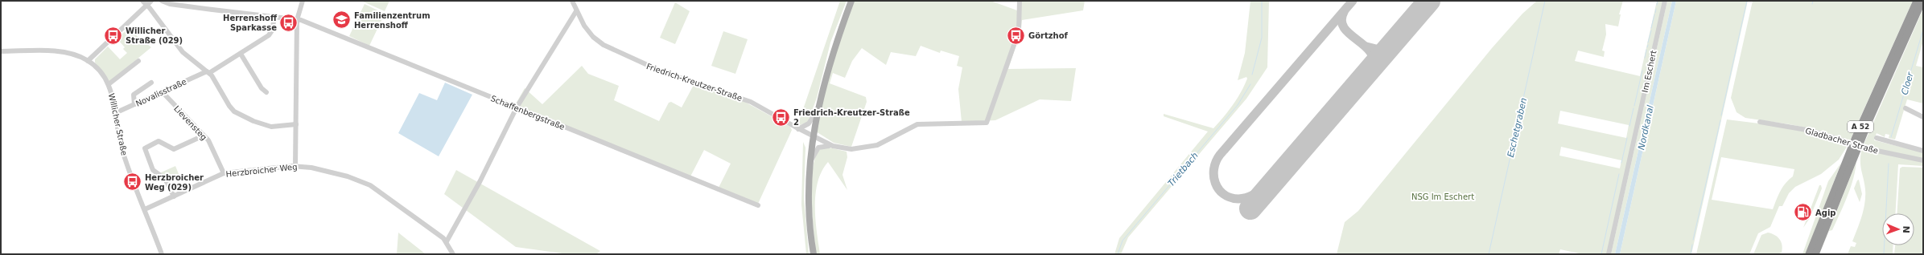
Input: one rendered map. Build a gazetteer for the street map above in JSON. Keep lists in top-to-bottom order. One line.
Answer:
{"streets":{"highway":["A 52"],"street":["Im Eschert","Friedrich-Kreutzer-Straße","Novalisstraße","Schaffenbergstraße","Lievensteg","Willicher Straße","Gladbacher Straße","Herzbroicher Weg"]},"crossings":[["Novalisstraße","Schaffenbergstraße"],["Novalisstraße","Lievensteg"],["Novalisstraße","Willicher Straße"],["Lievensteg","Herzbroicher Weg"],["Willicher Straße","Herzbroicher Weg"]],"water":["Cloer","Eschetgraben","Nordkanal","Trietbach"],"parks":["NSG Im Eschert"],"places":{"school or university":["Familienzentrum Herrenshoff"],"bus stop":["Herrenshoff Sparkasse","Willicher Straße (029)","Görtzhof","Friedrich-Kreutzer-Straße 2","Herzbroicher Weg (029)"],"fuel station":["Agip"]},"north":"right"}
